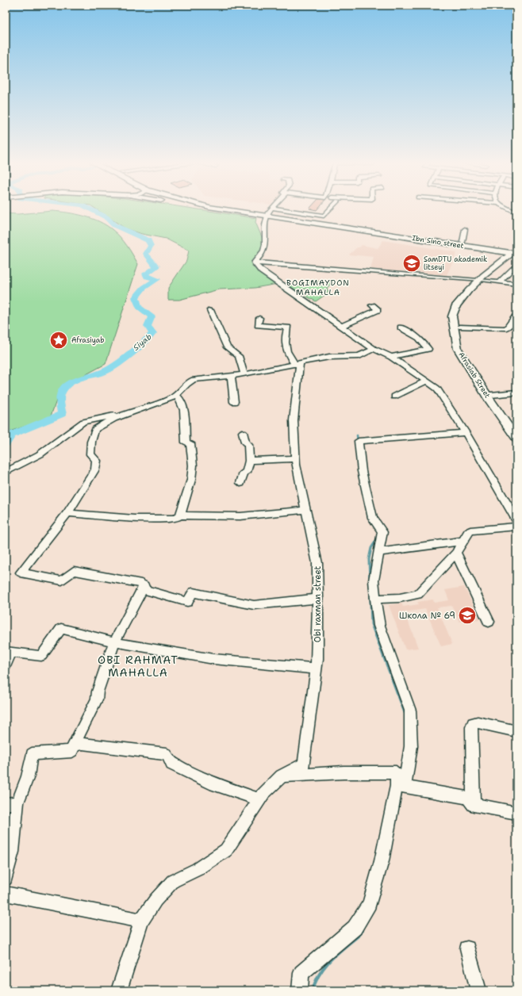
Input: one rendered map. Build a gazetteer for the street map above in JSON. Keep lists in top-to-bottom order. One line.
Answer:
{"streets":{"main road":["Ibn Sino street","Afrasiab Street"],"street":["Obi raxman street"]},"crossings":[["Ibn Sino street","Afrasiab Street"]],"districts":["BOGIMAYDON MAHALLA","OBI RAHMAT MAHALLA"],"water":["Siyab"],"places":{"school or university":["SamDTU akademik litseyi","Школа № 69"],"place":["Afrasiyab"]}}
